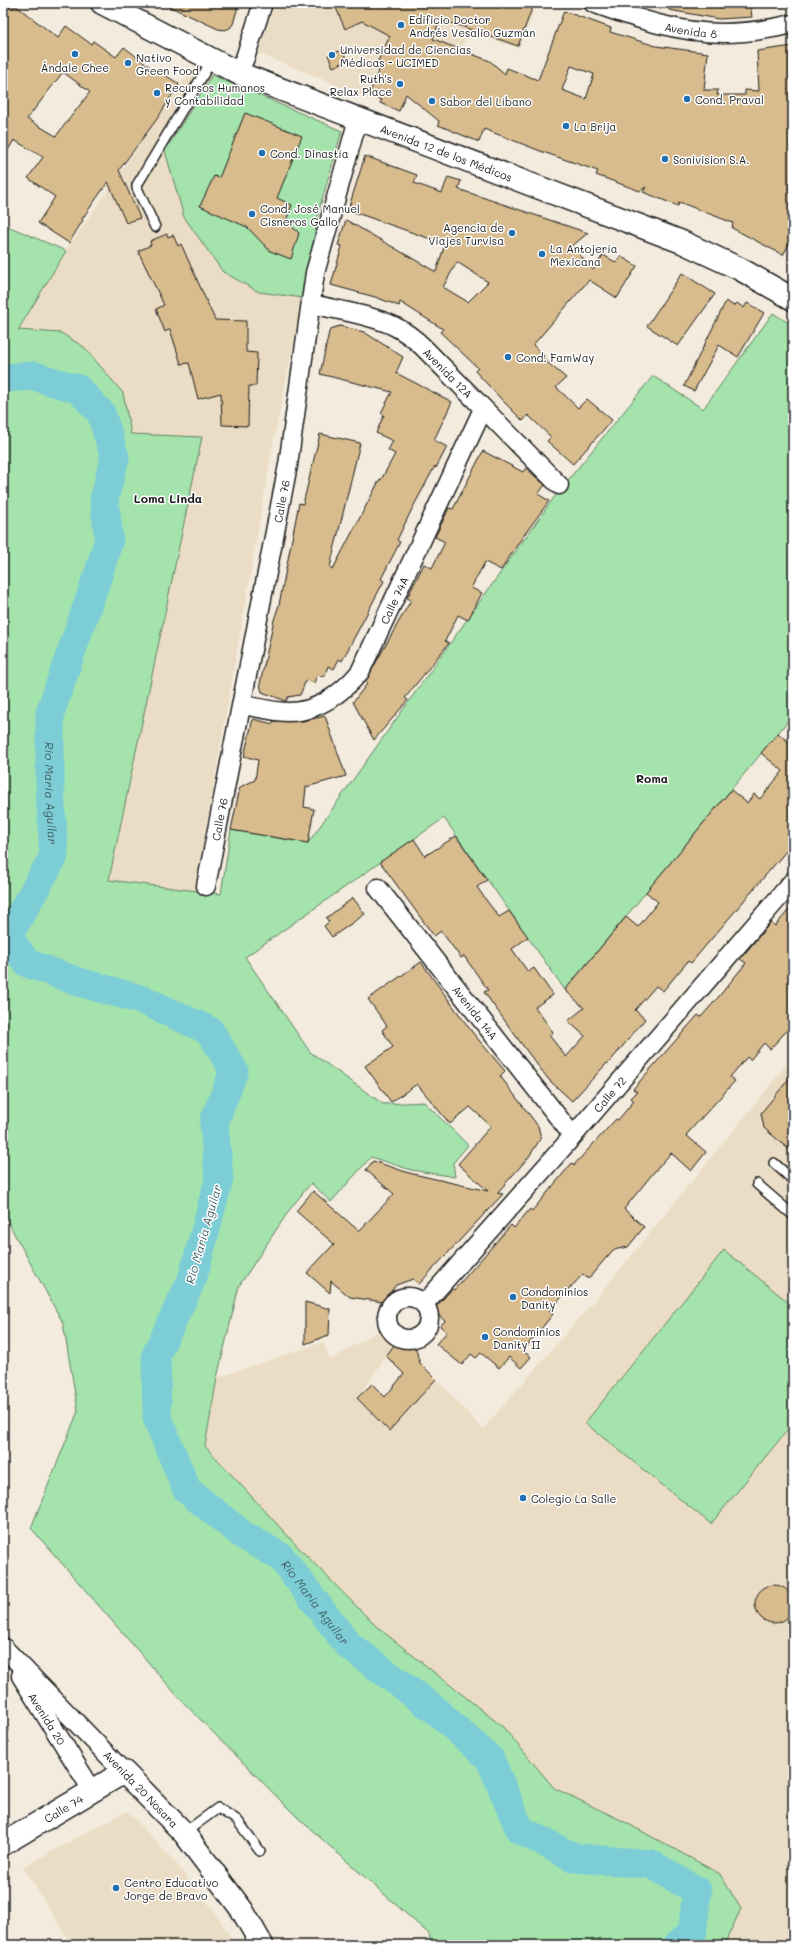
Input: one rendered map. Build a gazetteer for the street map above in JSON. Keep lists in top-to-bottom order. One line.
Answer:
{"streets":{"main road":["Avenida 12 de los Médicos","Avenida 20 Nosara","Calle 74"],"street":["Avenida 8","Avenida 12A","Calle 76","Calle 74A","Avenida 14A","Calle 72","Avenida 20"]},"crossings":[["Avenida 12 de los Médicos","Calle 76"],["Avenida 12A","Calle 76"],["Avenida 12A","Calle 74A"],["Calle 76","Calle 74A"],["Avenida 14A","Calle 72"],["Avenida 20","Avenida 20 Nosara"],["Avenida 20","Calle 74"],["Avenida 20 Nosara","Calle 74"]],"districts":["Loma Linda","Roma"],"water":["Río María Aguilar"],"places":["Edificio Doctor Andrés Vesalio Guzmán","Ándale Chee","Universidad de Ciencias Médicas - UCIMED","Nativo Green Food","Ruth's Relax Place","Recursos Humanos y Contabilidad","Cond. Praval","Sabor del Líbano","La Brija","Cond. Dinastía","Sonivision S.A.","Cond. José Manuel Cisneros Gallo","Agencia de Viajes Turvisa","La Antojería Mexicana","Cond. FamWay","Condominios Danity","Condominios Danity II","Colegio La Salle","Centro Educativo Jorge de Bravo"]}
